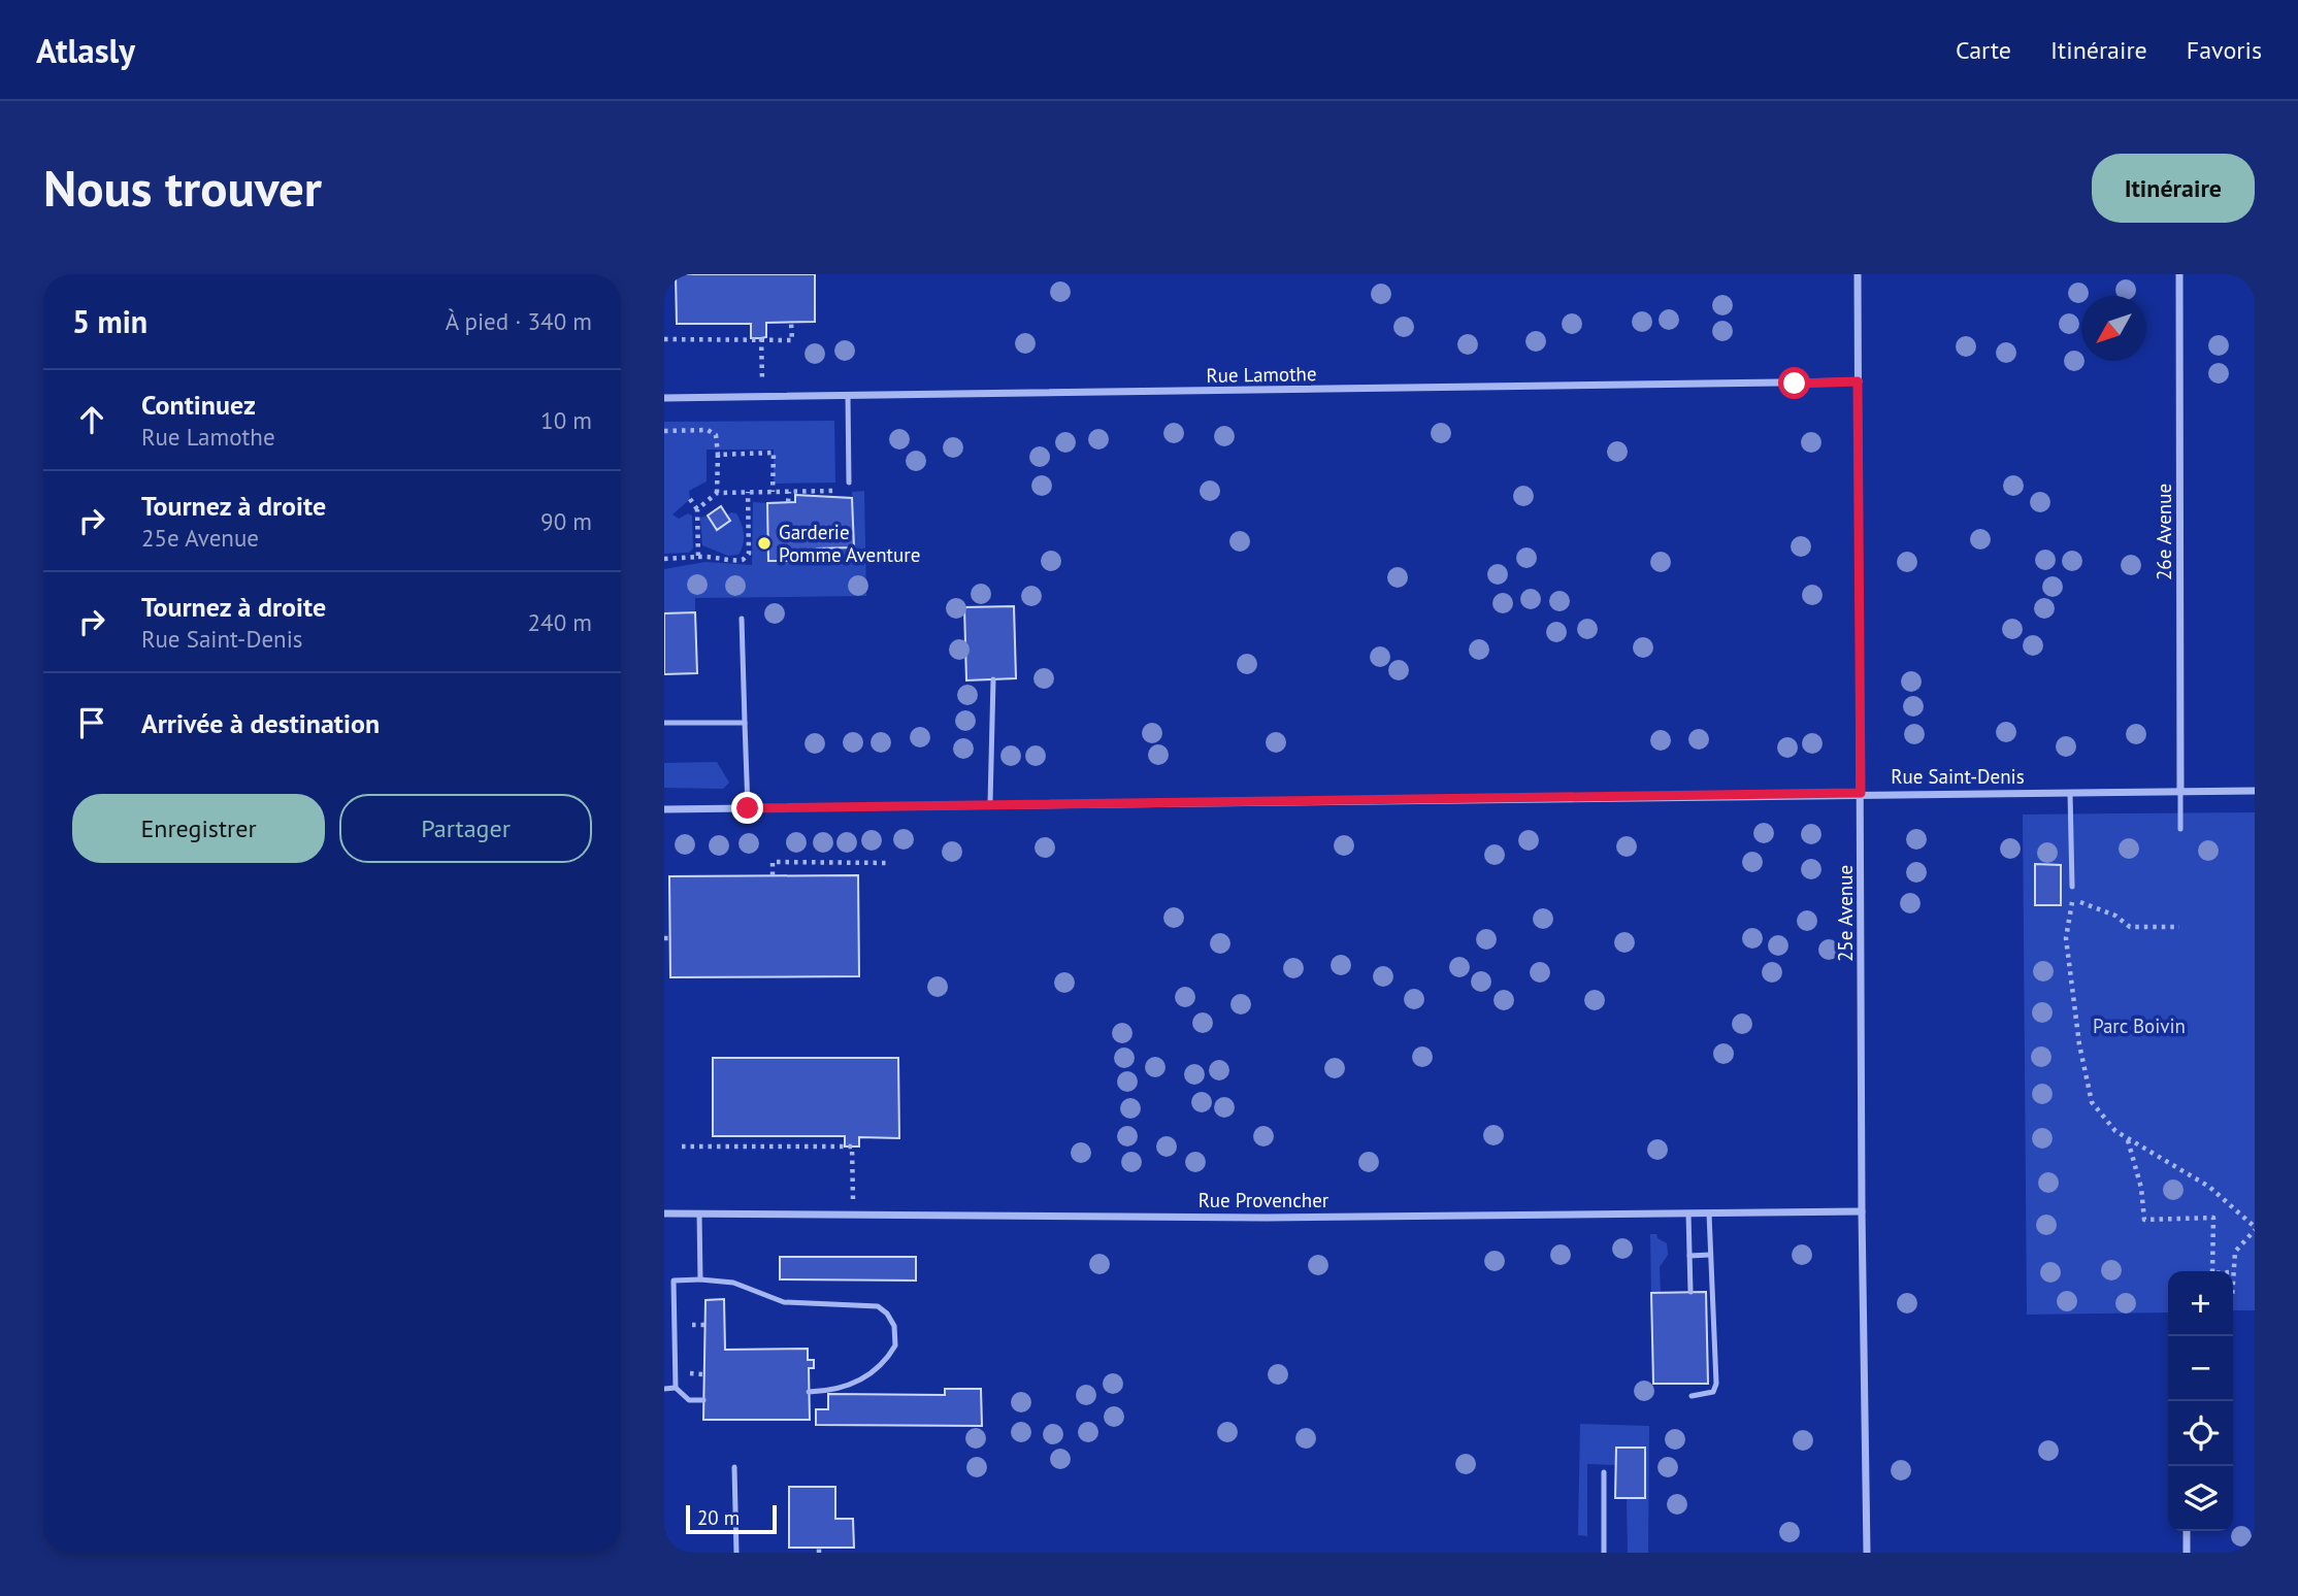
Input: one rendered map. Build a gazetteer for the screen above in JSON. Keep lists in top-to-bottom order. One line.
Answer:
{"streets":{"street":["Rue Lamothe","26e Avenue","Rue Saint-Denis","25e Avenue","Rue Provencher"]},"crossings":[["Rue Lamothe","25e Avenue"],["26e Avenue","Rue Saint-Denis"],["Rue Saint-Denis","25e Avenue"],["25e Avenue","Rue Provencher"]],"parks":["Parc Boivin"],"places":["Garderie Pomme Aventure"],"scale_bar":"20 m","north":"bottom left","page":{"header":"Atlasly","nav":["Carte","Itinéraire","Favoris"],"buttons":["Itinéraire",["Enregistrer","Partager"]],"title":"Nous trouver","heading":["5 min","À pied · 340 m"],"list":[["Continuez","Rue Lamothe","10 m"],["Tournez à droite","25e Avenue","90 m"],["Tournez à droite","Rue Saint-Denis","240 m"],"Arrivée à destination"],"map_buttons":["+","−"],"scale":"20 m"}}
